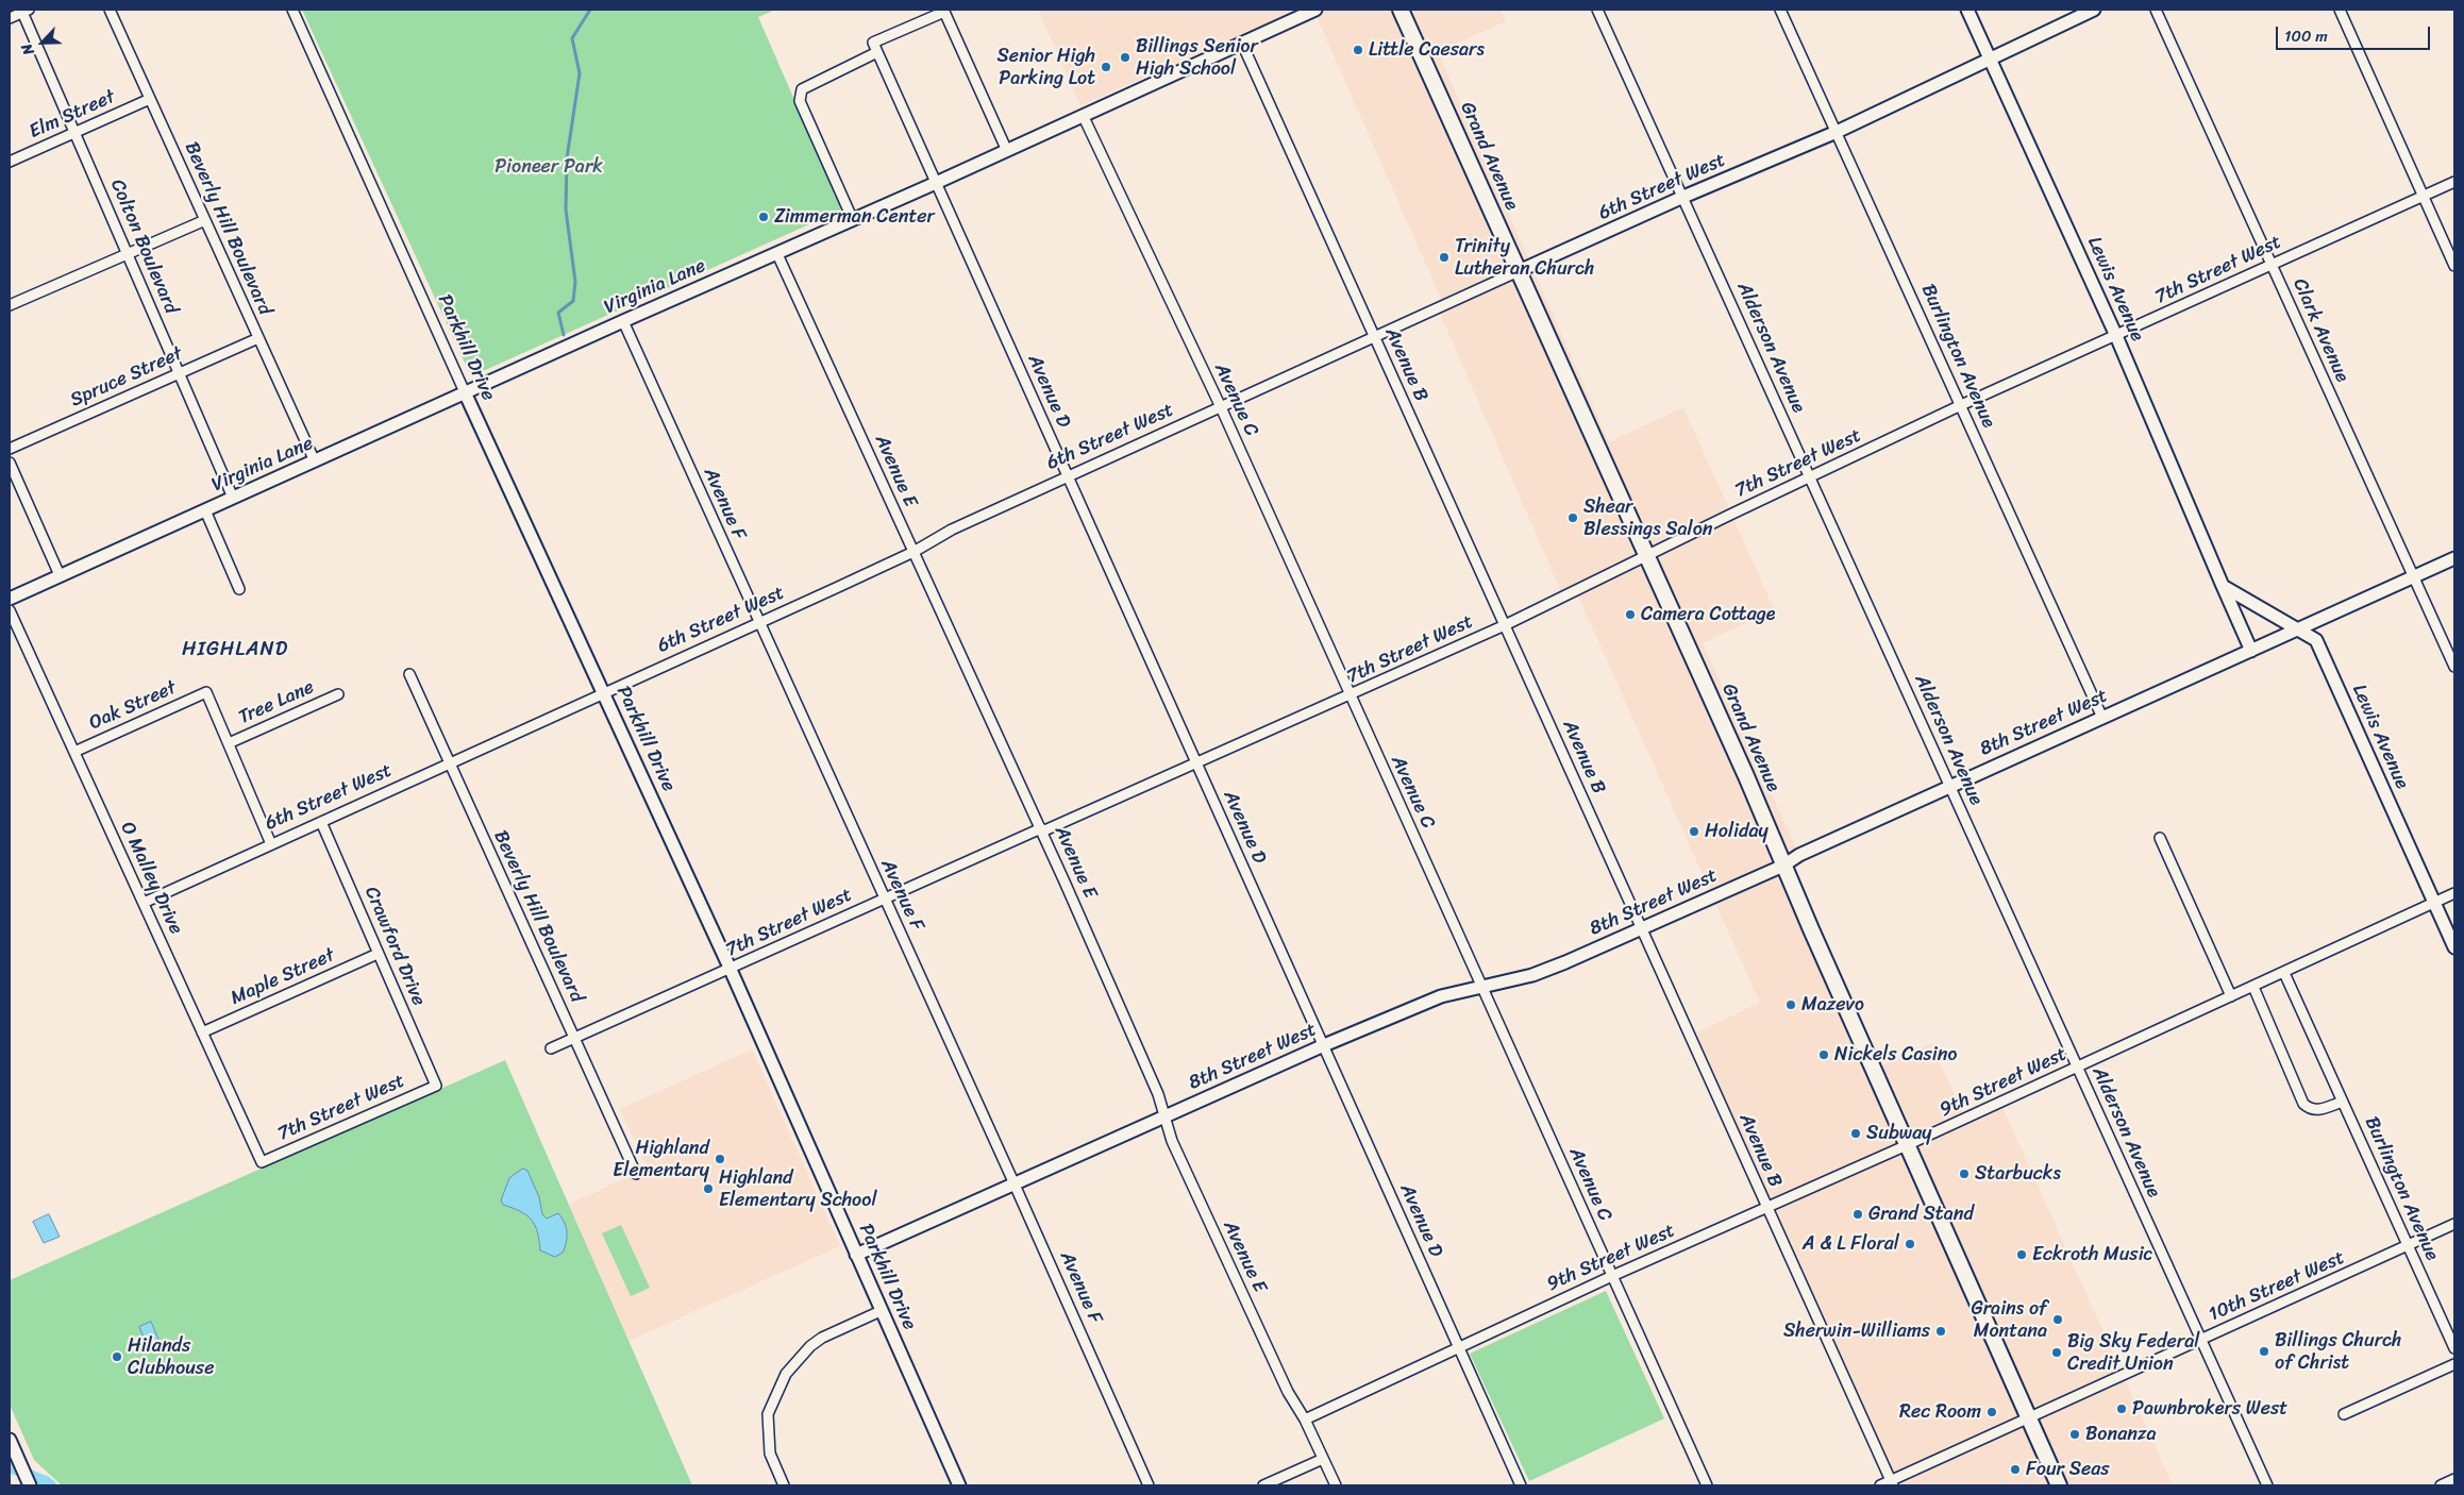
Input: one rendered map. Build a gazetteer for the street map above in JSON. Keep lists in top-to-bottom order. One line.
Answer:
{"streets":{"main road":["Grand Avenue"],"street":["Elm Street","6th Street West","Beverly Hill Boulevard","Colton Boulevard","7th Street West","Virginia Lane","Lewis Avenue","Clark Avenue","Parkhill Drive","Alderson Avenue","Burlington Avenue","Avenue B","Spruce Street","Avenue D","Avenue C","Avenue E","Avenue F","Tree Lane","Oak Street","8th Street West","O Malley Drive","Crawford Drive","Maple Street","9th Street West","10th Street West"]},"crossings":[["Elm Street","Beverly Hill Boulevard"],["Elm Street","Colton Boulevard"],["Grand Avenue","6th Street West"],["Grand Avenue","7th Street West"],["Grand Avenue","8th Street West"],["Grand Avenue","9th Street West"],["Grand Avenue","10th Street West"],["6th Street West","Beverly Hill Boulevard"],["6th Street West","Lewis Avenue"],["6th Street West","Parkhill Drive"],["6th Street West","Alderson Avenue"],["6th Street West","Burlington Avenue"],["6th Street West","Avenue B"],["6th Street West","Avenue D"],["6th Street West","Avenue C"],["6th Street West","Avenue E"],["6th Street West","Avenue F"],["6th Street West","O Malley Drive"],["6th Street West","Crawford Drive"],["Beverly Hill Boulevard","7th Street West"],["Beverly Hill Boulevard","Virginia Lane"],["Beverly Hill Boulevard","Spruce Street"],["Colton Boulevard","Virginia Lane"],["Colton Boulevard","Spruce Street"],["7th Street West","Lewis Avenue"],["7th Street West","Clark Avenue"],["7th Street West","Parkhill Drive"],["7th Street West","Alderson Avenue"],["7th Street West","Burlington Avenue"],["7th Street West","Avenue B"],["7th Street West","Avenue D"],["7th Street West","Avenue C"],["7th Street West","Avenue E"],["7th Street West","Avenue F"],["7th Street West","O Malley Drive"],["7th Street West","Crawford Drive"],["Virginia Lane","Parkhill Drive"],["Virginia Lane","Avenue B"],["Virginia Lane","Avenue D"],["Virginia Lane","Avenue C"],["Virginia Lane","Avenue E"],["Virginia Lane","Avenue F"],["Lewis Avenue","8th Street West"],["Lewis Avenue","9th Street West"],["Clark Avenue","8th Street West"],["Parkhill Drive","8th Street West"],["Alderson Avenue","8th Street West"],["Alderson Avenue","9th Street West"],["Alderson Avenue","10th Street West"],["Burlington Avenue","8th Street West"],["Burlington Avenue","9th Street West"],["Burlington Avenue","10th Street West"],["Avenue B","8th Street West"],["Avenue B","9th Street West"],["Avenue B","10th Street West"],["Avenue D","8th Street West"],["Avenue D","9th Street West"],["Avenue C","8th Street West"],["Avenue C","9th Street West"],["Avenue E","8th Street West"],["Avenue E","9th Street West"],["Avenue F","8th Street West"],["Tree Lane","Oak Street"],["Oak Street","O Malley Drive"],["O Malley Drive","Maple Street"],["Crawford Drive","Maple Street"]],"districts":["HIGHLAND"],"parks":["Pioneer Park"],"places":["Little Caesars","Billings Senior High School","Senior High Parking Lot","Zimmerman Center","Trinity Lutheran Church","Shear Blessings Salon","Camera Cottage","Holiday","Mazevo","Nickels Casino","Subway","Highland Elementary","Starbucks","Highland Elementary School","Grand Stand","A & L Floral","Eckroth Music","Grains of Montana","Sherwin-Williams","Billings Church of Christ","Big Sky Federal Credit Union","Hilands Clubhouse","Pawnbrokers West","Rec Room","Bonanza","Four Seas"],"scale_bar":"100 m","north":"bottom left"}
